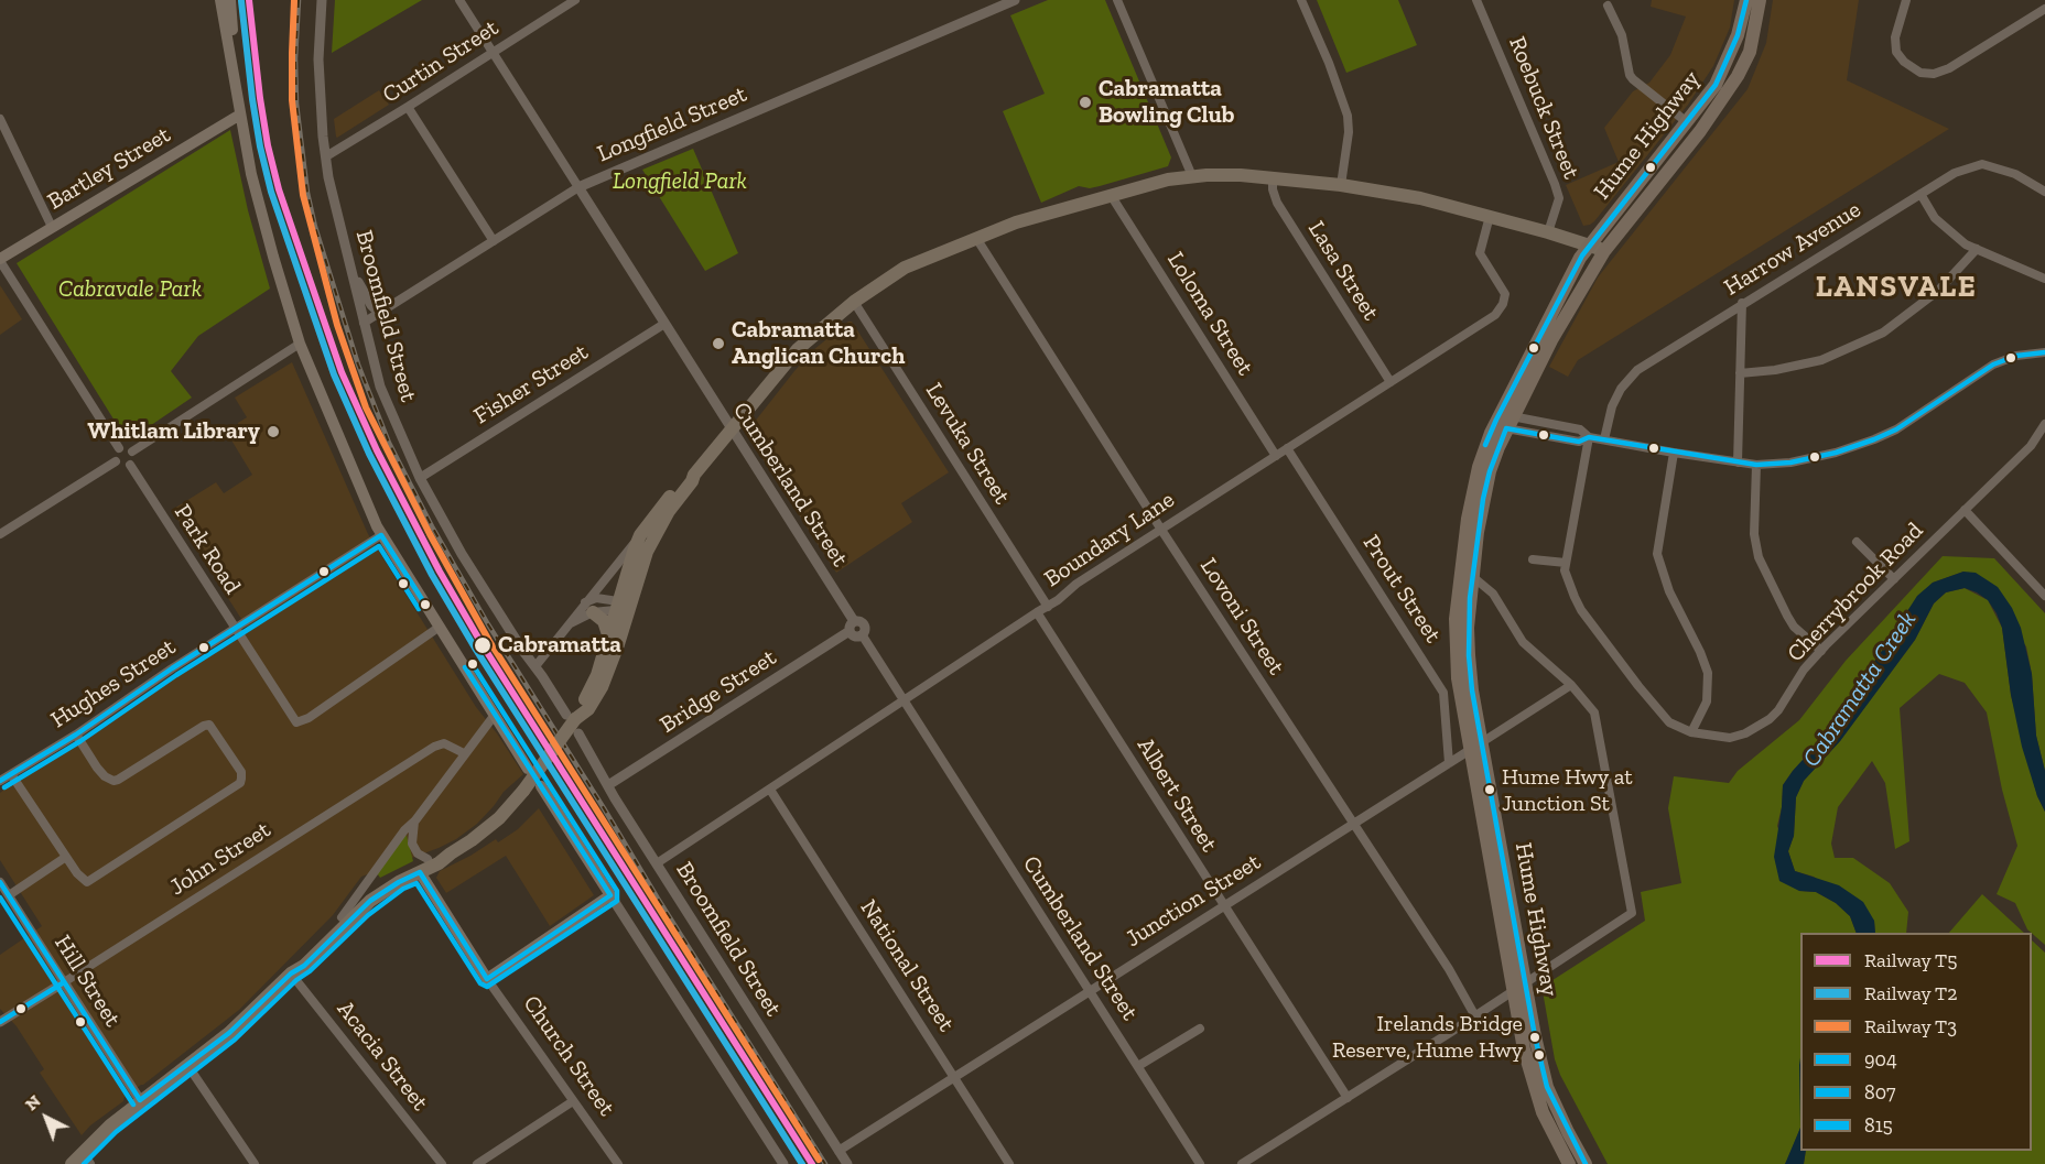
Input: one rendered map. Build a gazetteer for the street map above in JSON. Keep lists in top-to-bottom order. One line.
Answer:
{"streets":{"highway":["Hume Highway"],"main road":["Bartley Street","Church Street"],"street":["Curtin Street","Roebuck Street","Longfield Street","Harrow Avenue","Lasa Street","Loloma Street","Broomfield Street","Fisher Street","Levuka Street","Cumberland Street","Boundary Lane","Park Road","Prout Street","Cherrybrook Road","Lovoni Street","Hughes Street","Bridge Street","Albert Street","John Street","Junction Street","National Street","Hill Street","Acacia Street"]},"crossings":[["Curtin Street","Broomfield Street"],["Curtin Street","Cumberland Street"],["Longfield Street","Broomfield Street"],["Longfield Street","Cumberland Street"],["Hume Highway","Junction Street"],["Lasa Street","Boundary Lane"],["Loloma Street","Boundary Lane"],["Broomfield Street","Fisher Street"],["Broomfield Street","Boundary Lane"],["Broomfield Street","Bridge Street"],["Broomfield Street","Junction Street"],["Fisher Street","Cumberland Street"],["Levuka Street","Boundary Lane"],["Cumberland Street","Boundary Lane"],["Cumberland Street","Bridge Street"],["Cumberland Street","Junction Street"],["Boundary Lane","Prout Street"],["Boundary Lane","Lovoni Street"],["Boundary Lane","Albert Street"],["Boundary Lane","National Street"],["Park Road","Hughes Street"],["Prout Street","Junction Street"],["Lovoni Street","Junction Street"],["Albert Street","Junction Street"],["John Street","Hill Street"],["Junction Street","National Street"]],"districts":["LANSVALE"],"water":["Cabramatta Creek"],"parks":["Longfield Park","Cabravale Park"],"places":["Cabramatta Bowling Club","Cabramatta Anglican Church","Whitlam Library","Cabramatta","Hume Hwy at Junction St","Irelands Bridge Reserve, Hume Hwy"],"lines":["rail line T5","rail line T3","transit line 904","rail line T2","transit line 807","transit line 815"],"legend":["Railway T5","Railway T2","Railway T3","904","807","815"],"north":"top left"}
